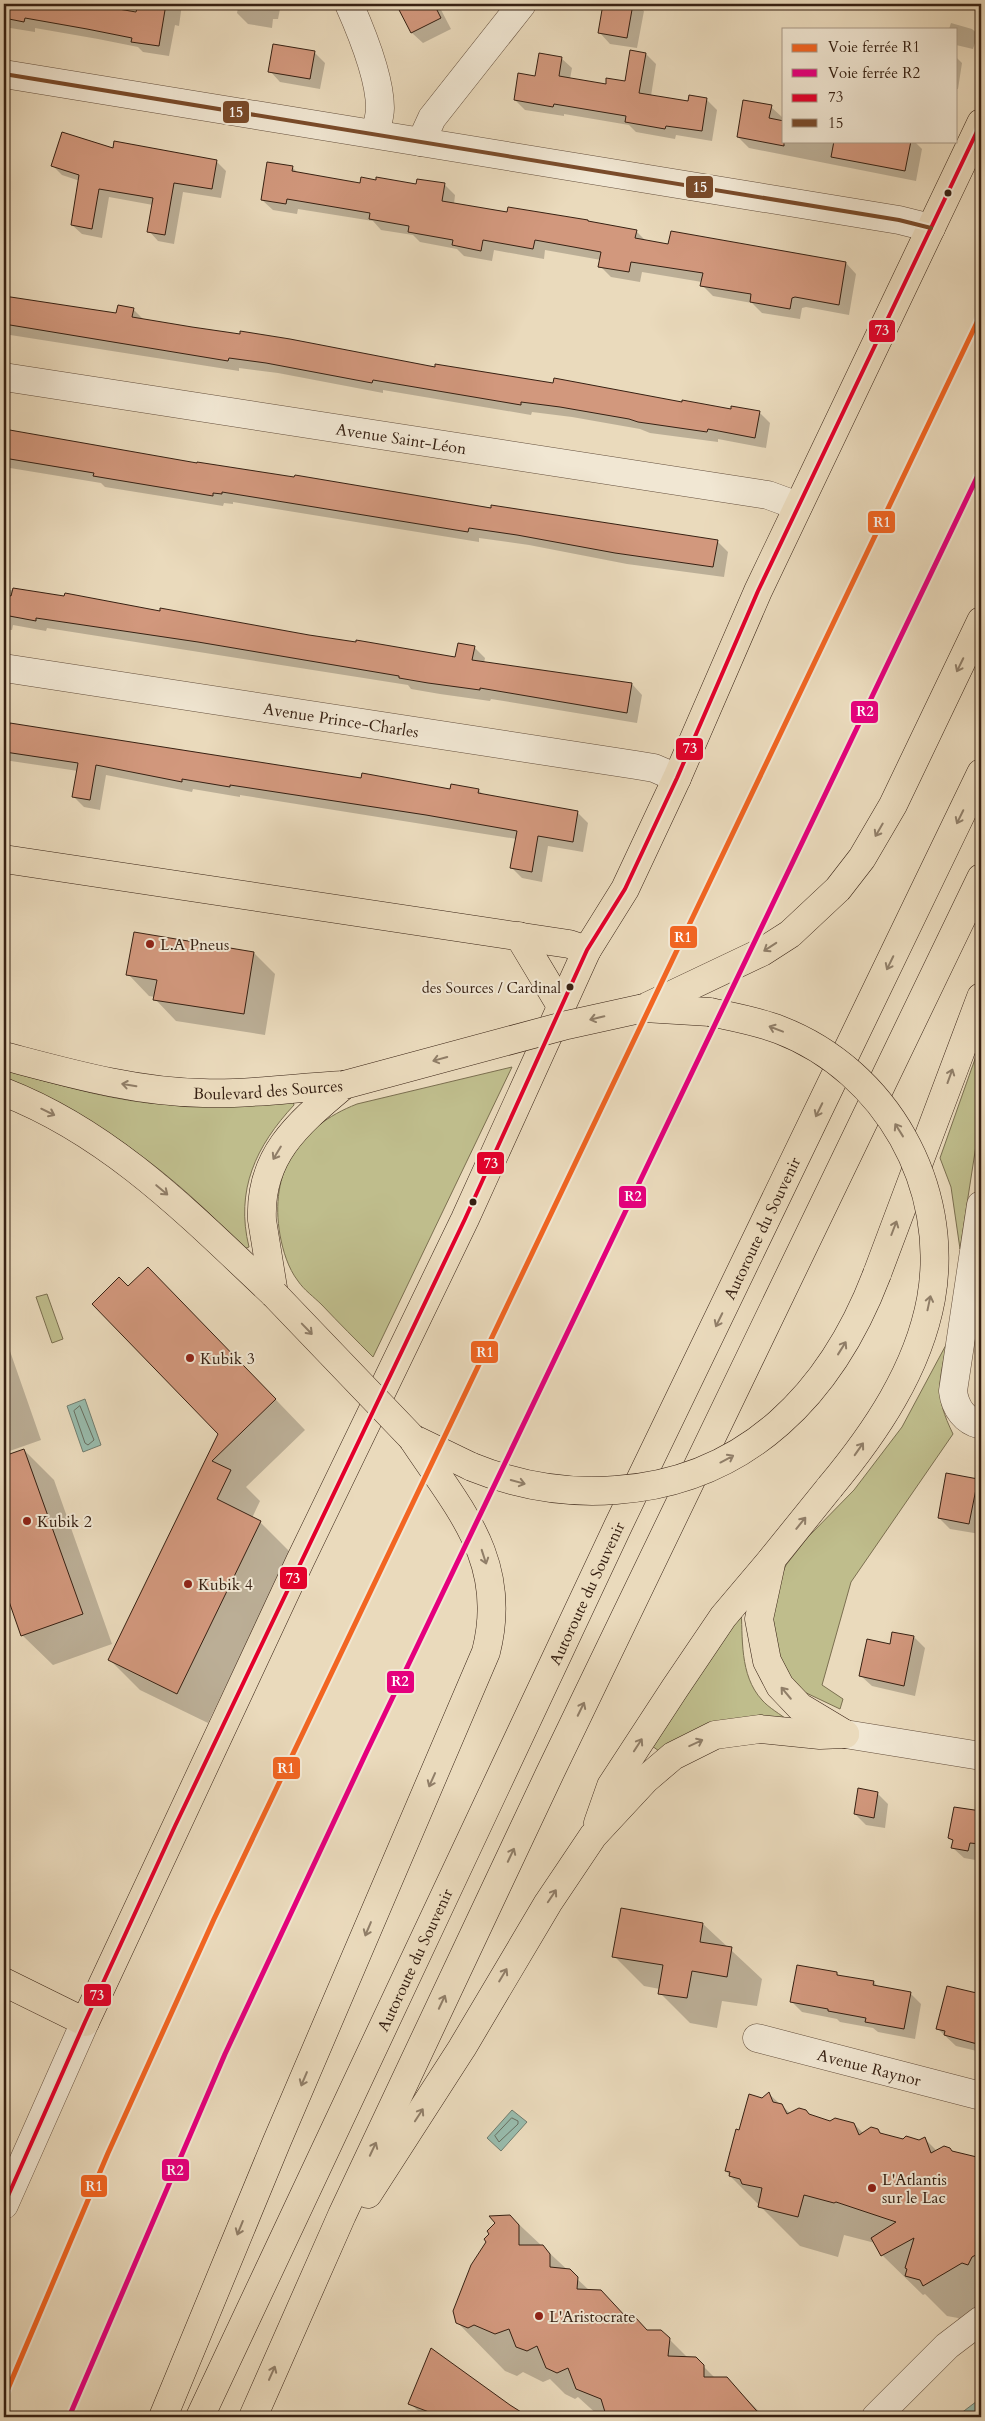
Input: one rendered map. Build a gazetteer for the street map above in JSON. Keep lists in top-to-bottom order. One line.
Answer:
{"streets":{"main road":["Boulevard des Sources","Autoroute du Souvenir"],"street":["Avenue Saint-Léon","Avenue Prince-Charles","Avenue Raynor"]},"places":["L.A Pneus","des Sources / Cardinal","Kubik 3","Kubik 2","Kubik 4","L'Atlantis sur le Lac","L'Aristocrate"],"lines":["transit line 15","transit line 73","rail line R1","rail line R2"],"legend":["Voie ferrée R1","Voie ferrée R2","73","15"]}
